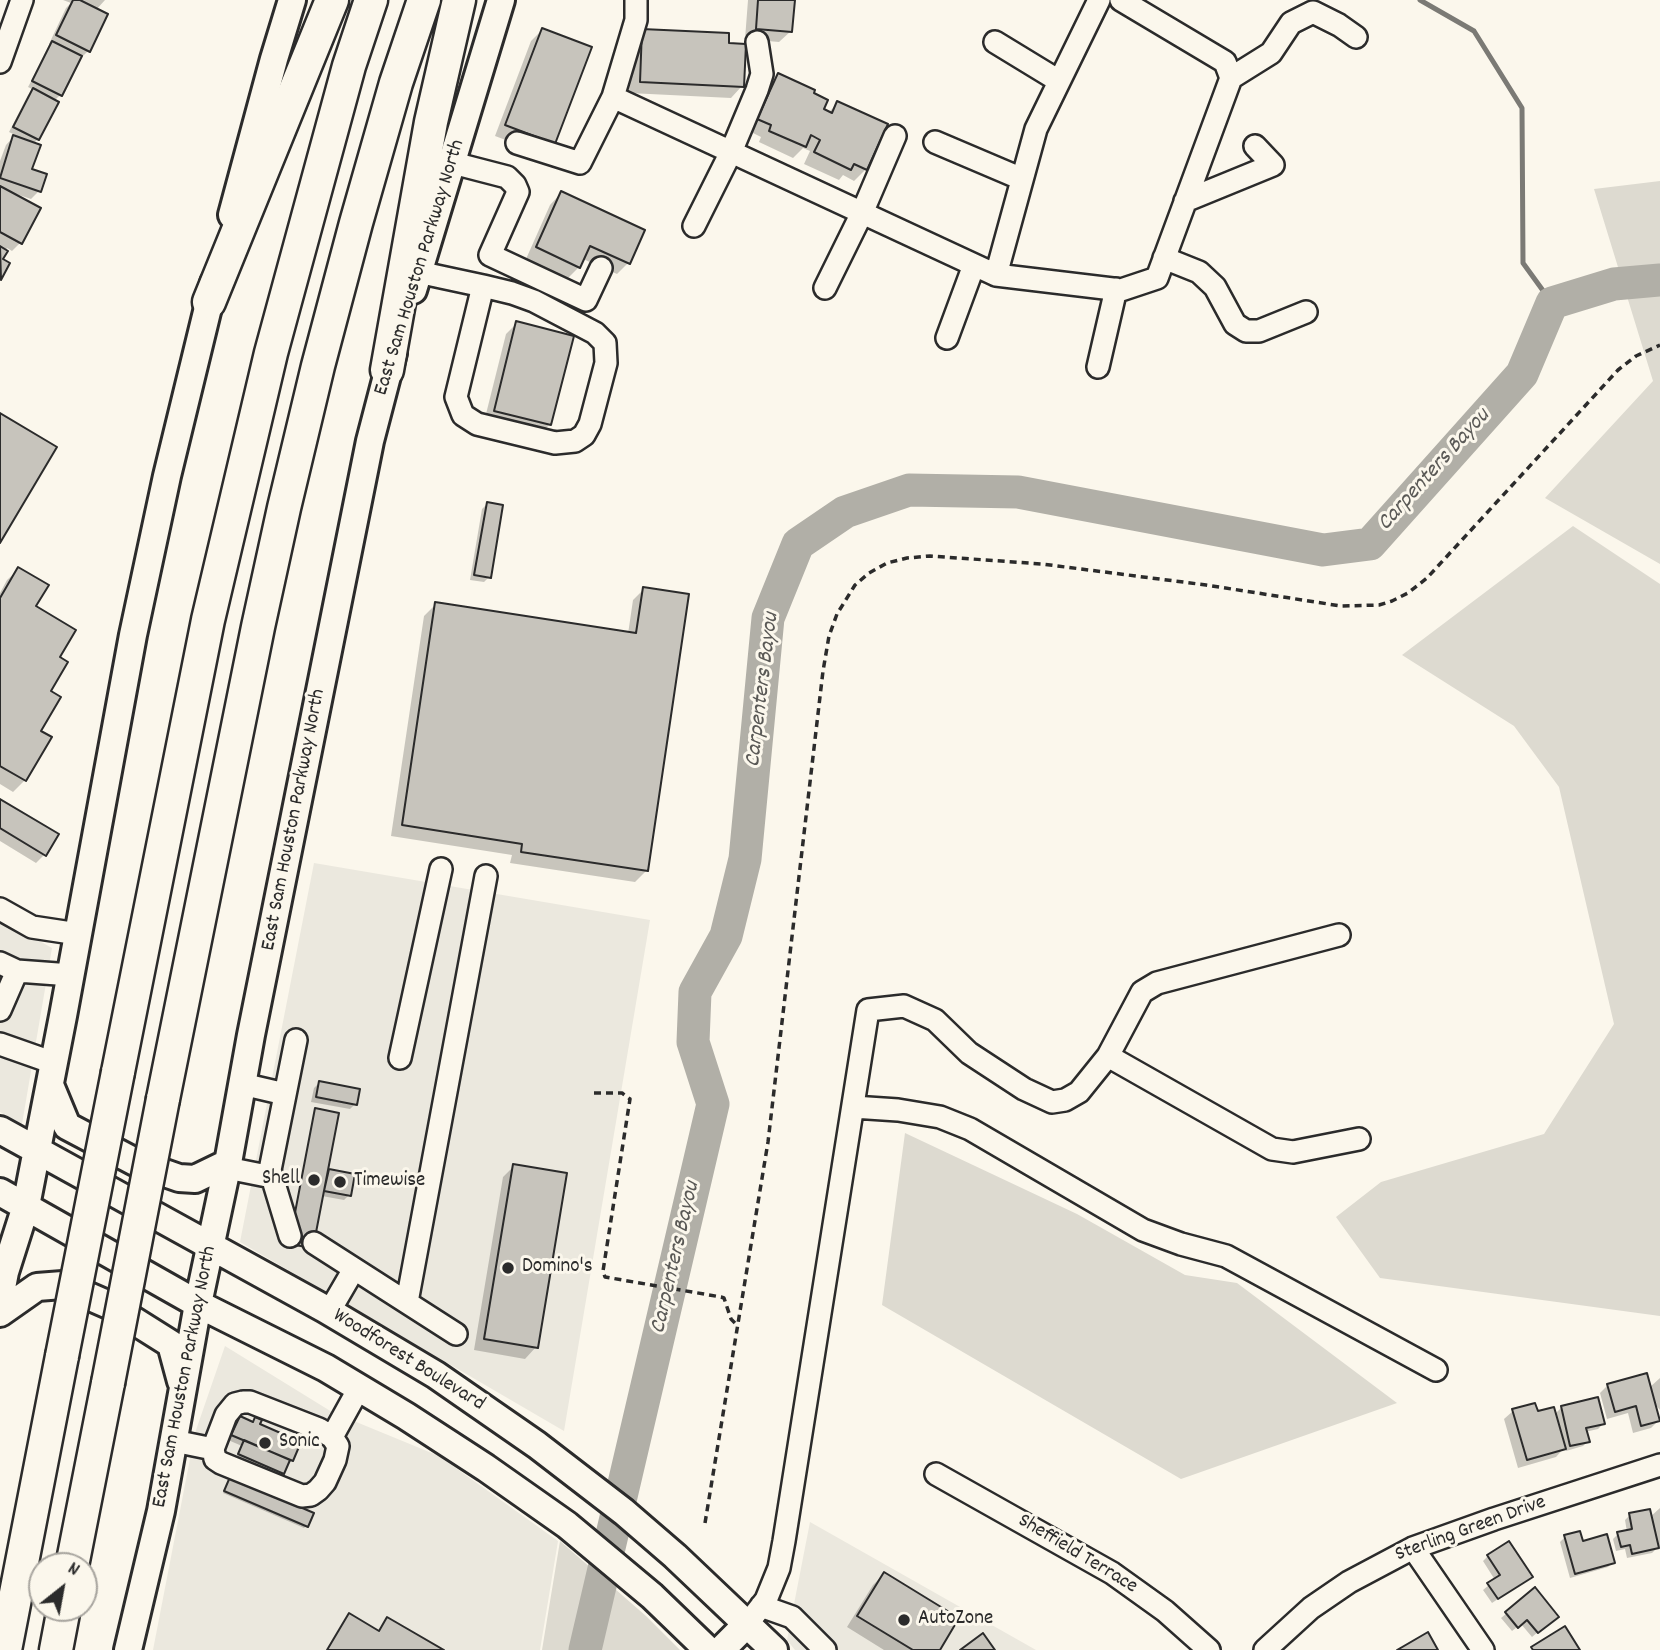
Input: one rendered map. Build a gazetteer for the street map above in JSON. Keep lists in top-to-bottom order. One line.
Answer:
{"streets":{"main road":["East Sam Houston Parkway North","Woodforest Boulevard"],"street":["Sterling Green Drive","Sheffield Terrace"]},"crossings":[["East Sam Houston Parkway North","Woodforest Boulevard"]],"water":["Carpenters Bayou"],"places":["Shell","Timewise","Domino's","Sonic","AutoZone"],"north":"top right"}
